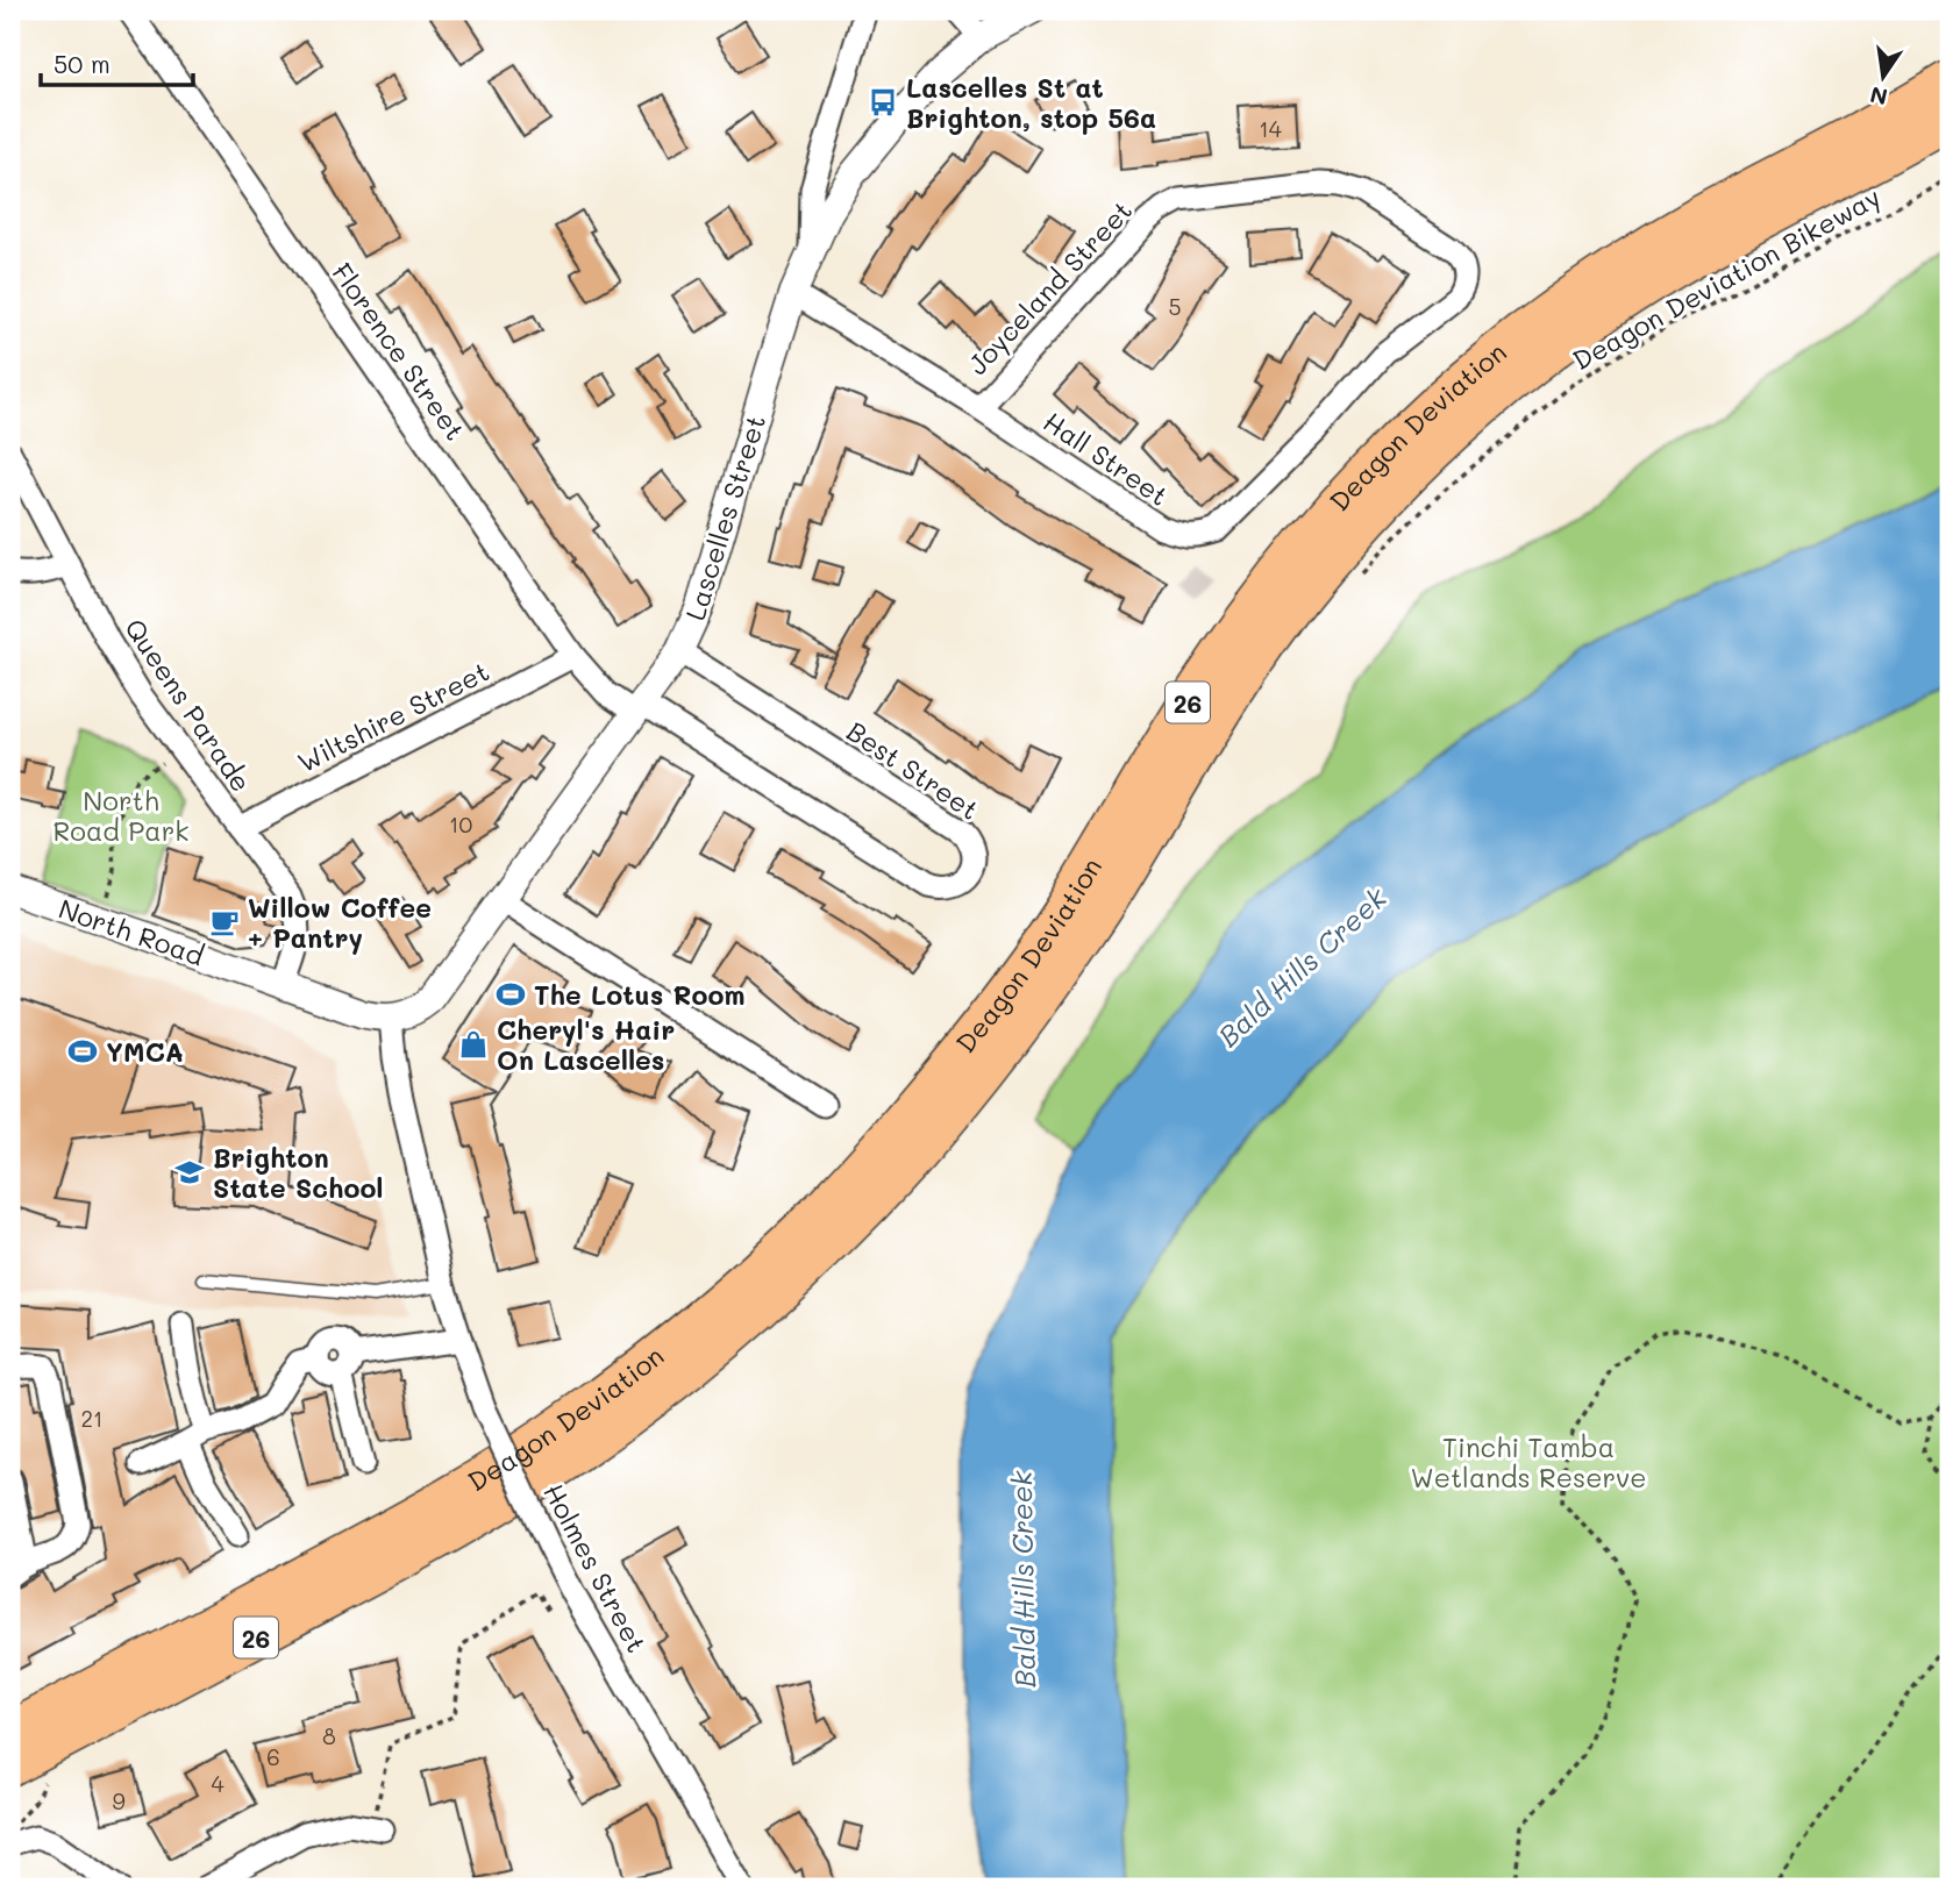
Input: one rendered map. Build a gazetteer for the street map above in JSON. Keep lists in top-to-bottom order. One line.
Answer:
{"streets":{"highway":["Deagon Deviation","26"],"street":["Joyceland Street","Florence Street","Hall Street","Lascelles Street","Queens Parade","Wiltshire Street","Best Street","North Road","Holmes Street"],"path":["Deagon Deviation Bikeway"]},"crossings":[["Joyceland Street","Hall Street"],["Florence Street","Lascelles Street"],["Florence Street","Wiltshire Street"],["Florence Street","Best Street"],["Hall Street","Lascelles Street"],["Lascelles Street","Best Street"],["Lascelles Street","North Road"],["Lascelles Street","Holmes Street"],["Queens Parade","Wiltshire Street"],["Queens Parade","North Road"],["North Road","Holmes Street"]],"water":["Bald Hills Creek"],"parks":["North Road Park","Tinchi Tamba Wetlands Reserve"],"places":{"bus stop":["Lascelles St at Brighton, stop 56a"],"cafe":["Willow Coffee + Pantry"],"sports":["The Lotus Room","YMCA"],"shop":["Cheryl's Hair On Lascelles"],"school or university":["Brighton State School"]},"house_numbers":["14","5","10","21","8","6","4","9"],"scale_bar":"50 m","north":"bottom"}
